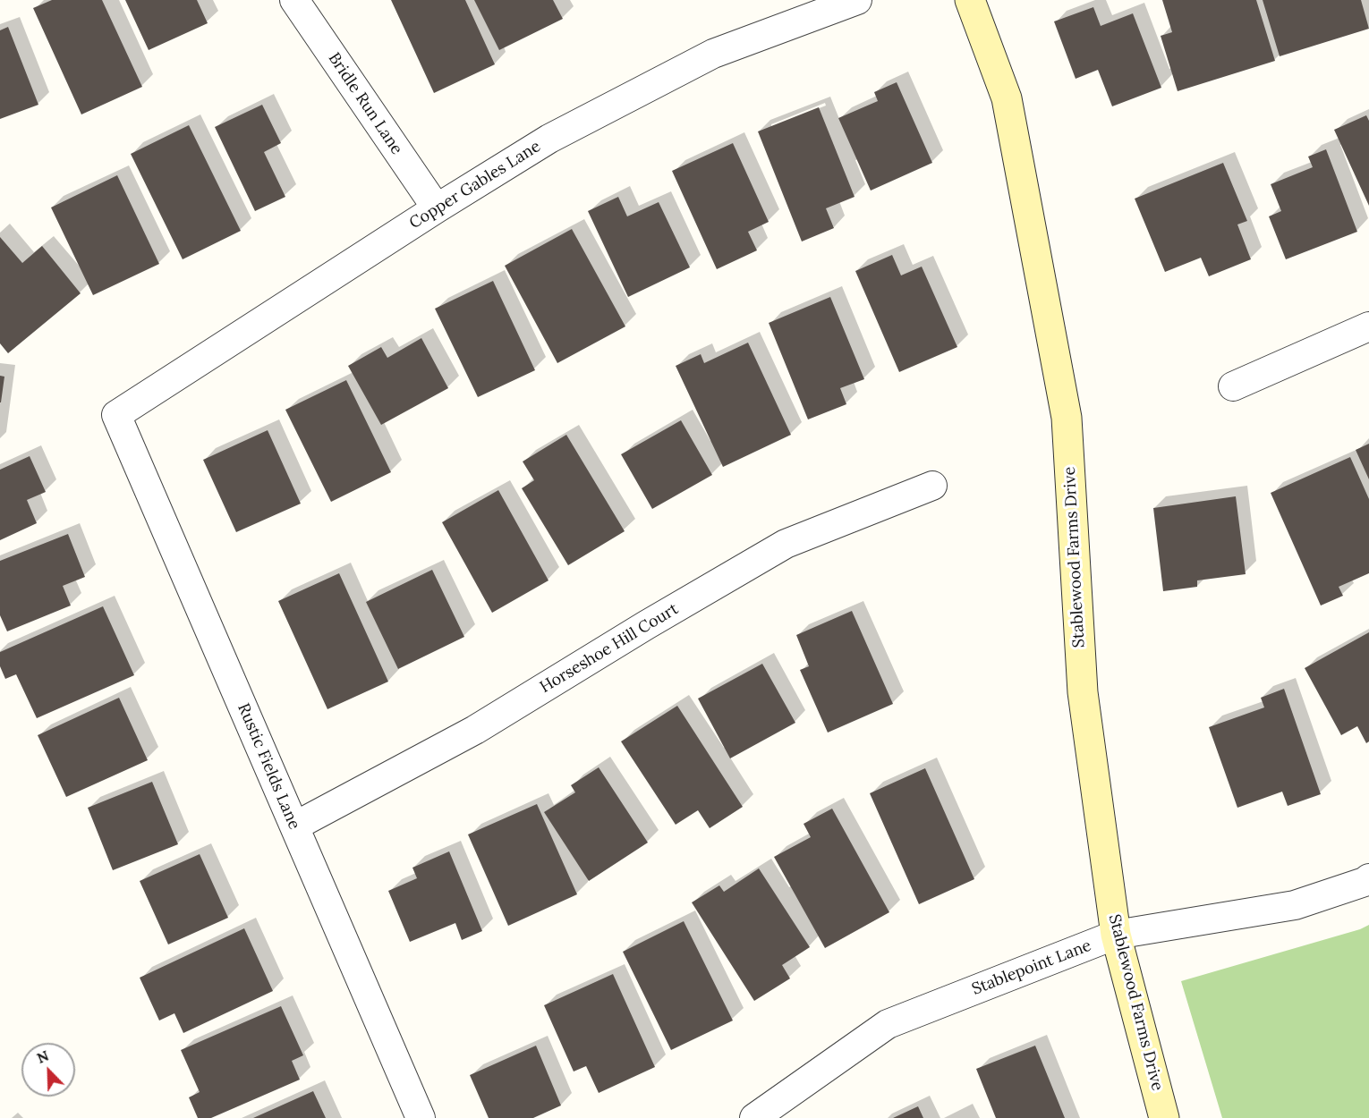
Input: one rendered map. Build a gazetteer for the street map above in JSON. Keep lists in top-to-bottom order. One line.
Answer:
{"streets":{"street":["Bridle Run Lane","Copper Gables Lane","Stablewood Farms Drive","Horseshoe Hill Court","Rustic Fields Lane","Stablepoint Lane"]},"crossings":[["Bridle Run Lane","Copper Gables Lane"],["Copper Gables Lane","Rustic Fields Lane"],["Stablewood Farms Drive","Stablepoint Lane"],["Horseshoe Hill Court","Rustic Fields Lane"]],"north":"top left"}
